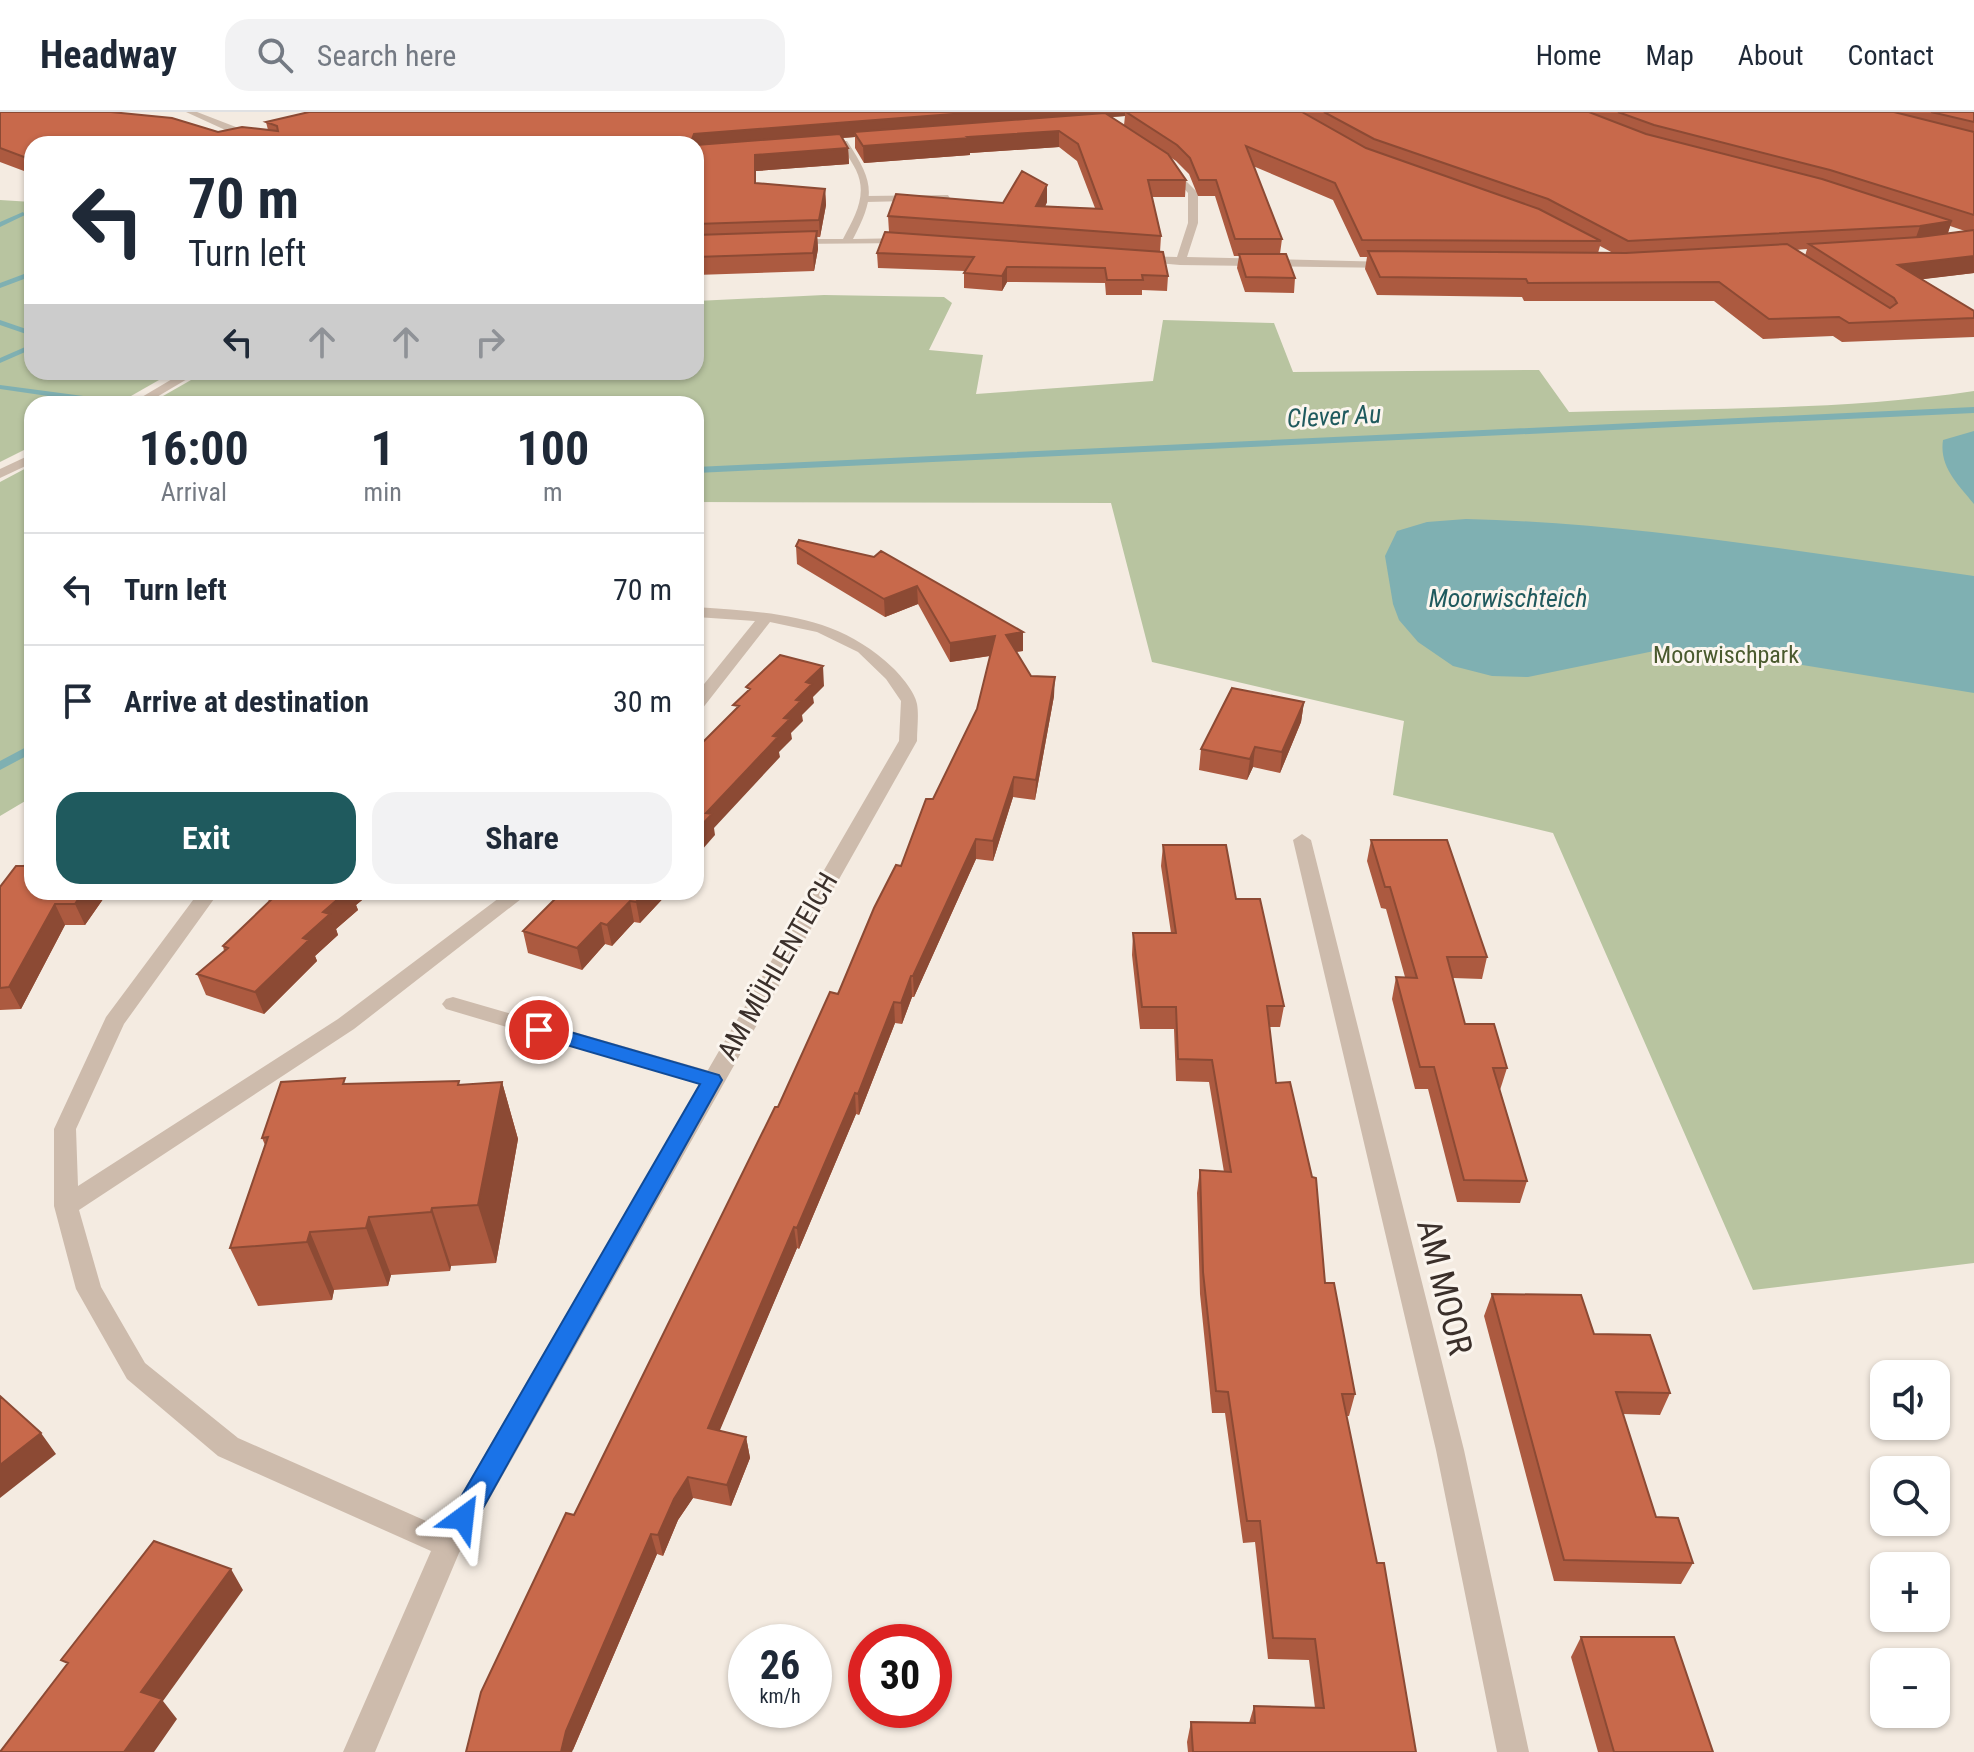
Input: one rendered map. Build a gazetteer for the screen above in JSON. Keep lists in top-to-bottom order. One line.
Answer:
{"streets":{"street":["AM MÜHLENTEICH","AM MOOR"]},"water":["Clever Au","Moorwischteich"],"parks":["Moorwischpark"],"page":{"header":"Headway","search":"Search here","nav":["Home","Map","About","Contact"],"turn":["70 m","Turn left"],"eta":["16:00","Arrival","1","min","100","m"],"list":[{"name":"Turn left","value":"70 m"},{"name":"Arrive at destination","value":"30 m"}],"buttons":["Exit","Share"],"map_buttons":["+","−"],"speed":"26 km/h","limit":"30"}}
